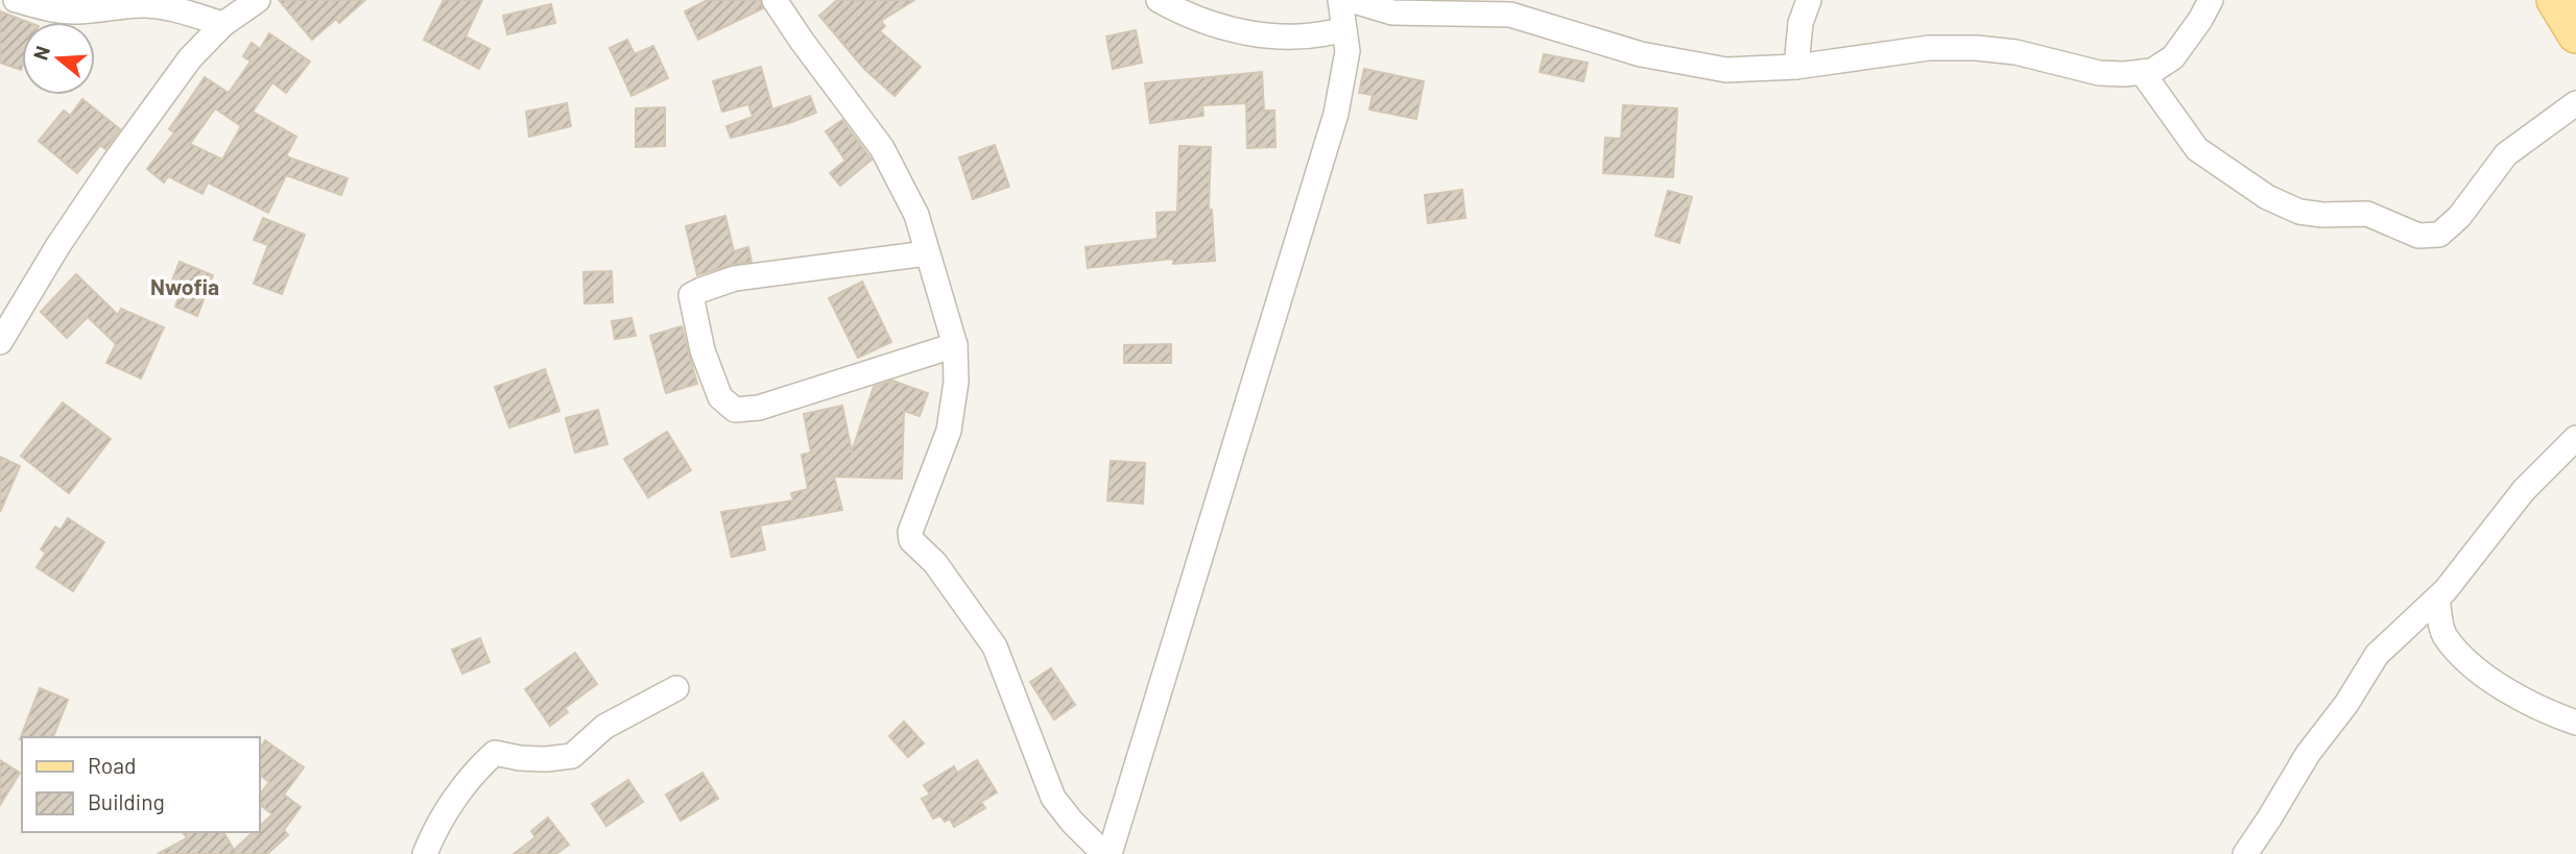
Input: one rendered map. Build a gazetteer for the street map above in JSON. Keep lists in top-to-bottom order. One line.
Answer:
{"districts":["Nwofia"],"legend":["Road","Building"],"north":"left"}
